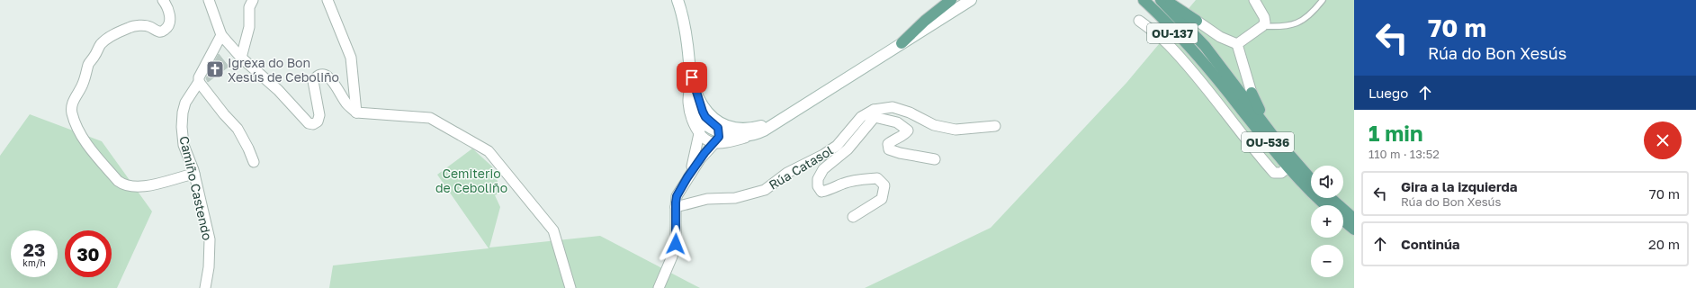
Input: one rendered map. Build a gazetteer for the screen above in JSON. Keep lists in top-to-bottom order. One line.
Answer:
{"streets":{"main road":["OU-137","OU-536"],"street":["Rúa Catasol","Camiño Castendo"]},"crossings":[["OU-137","OU-536"]],"parks":["Cemiterio de Ceboliño"],"places":{"church":["Igrexa do Bon Xesús de Ceboliño"]},"page":{"turn":["70 m","Rúa do Bon Xesús"],"then":"Luego","heading":["1 min","110 m · 13:52"],"map_buttons":["+","−"],"list":[{"name":"Gira a la izquierda","note":"Rúa do Bon Xesús","value":"70 m"},{"name":"Continúa","value":"20 m"}],"speed":"23 km/h","limit":"30"}}
